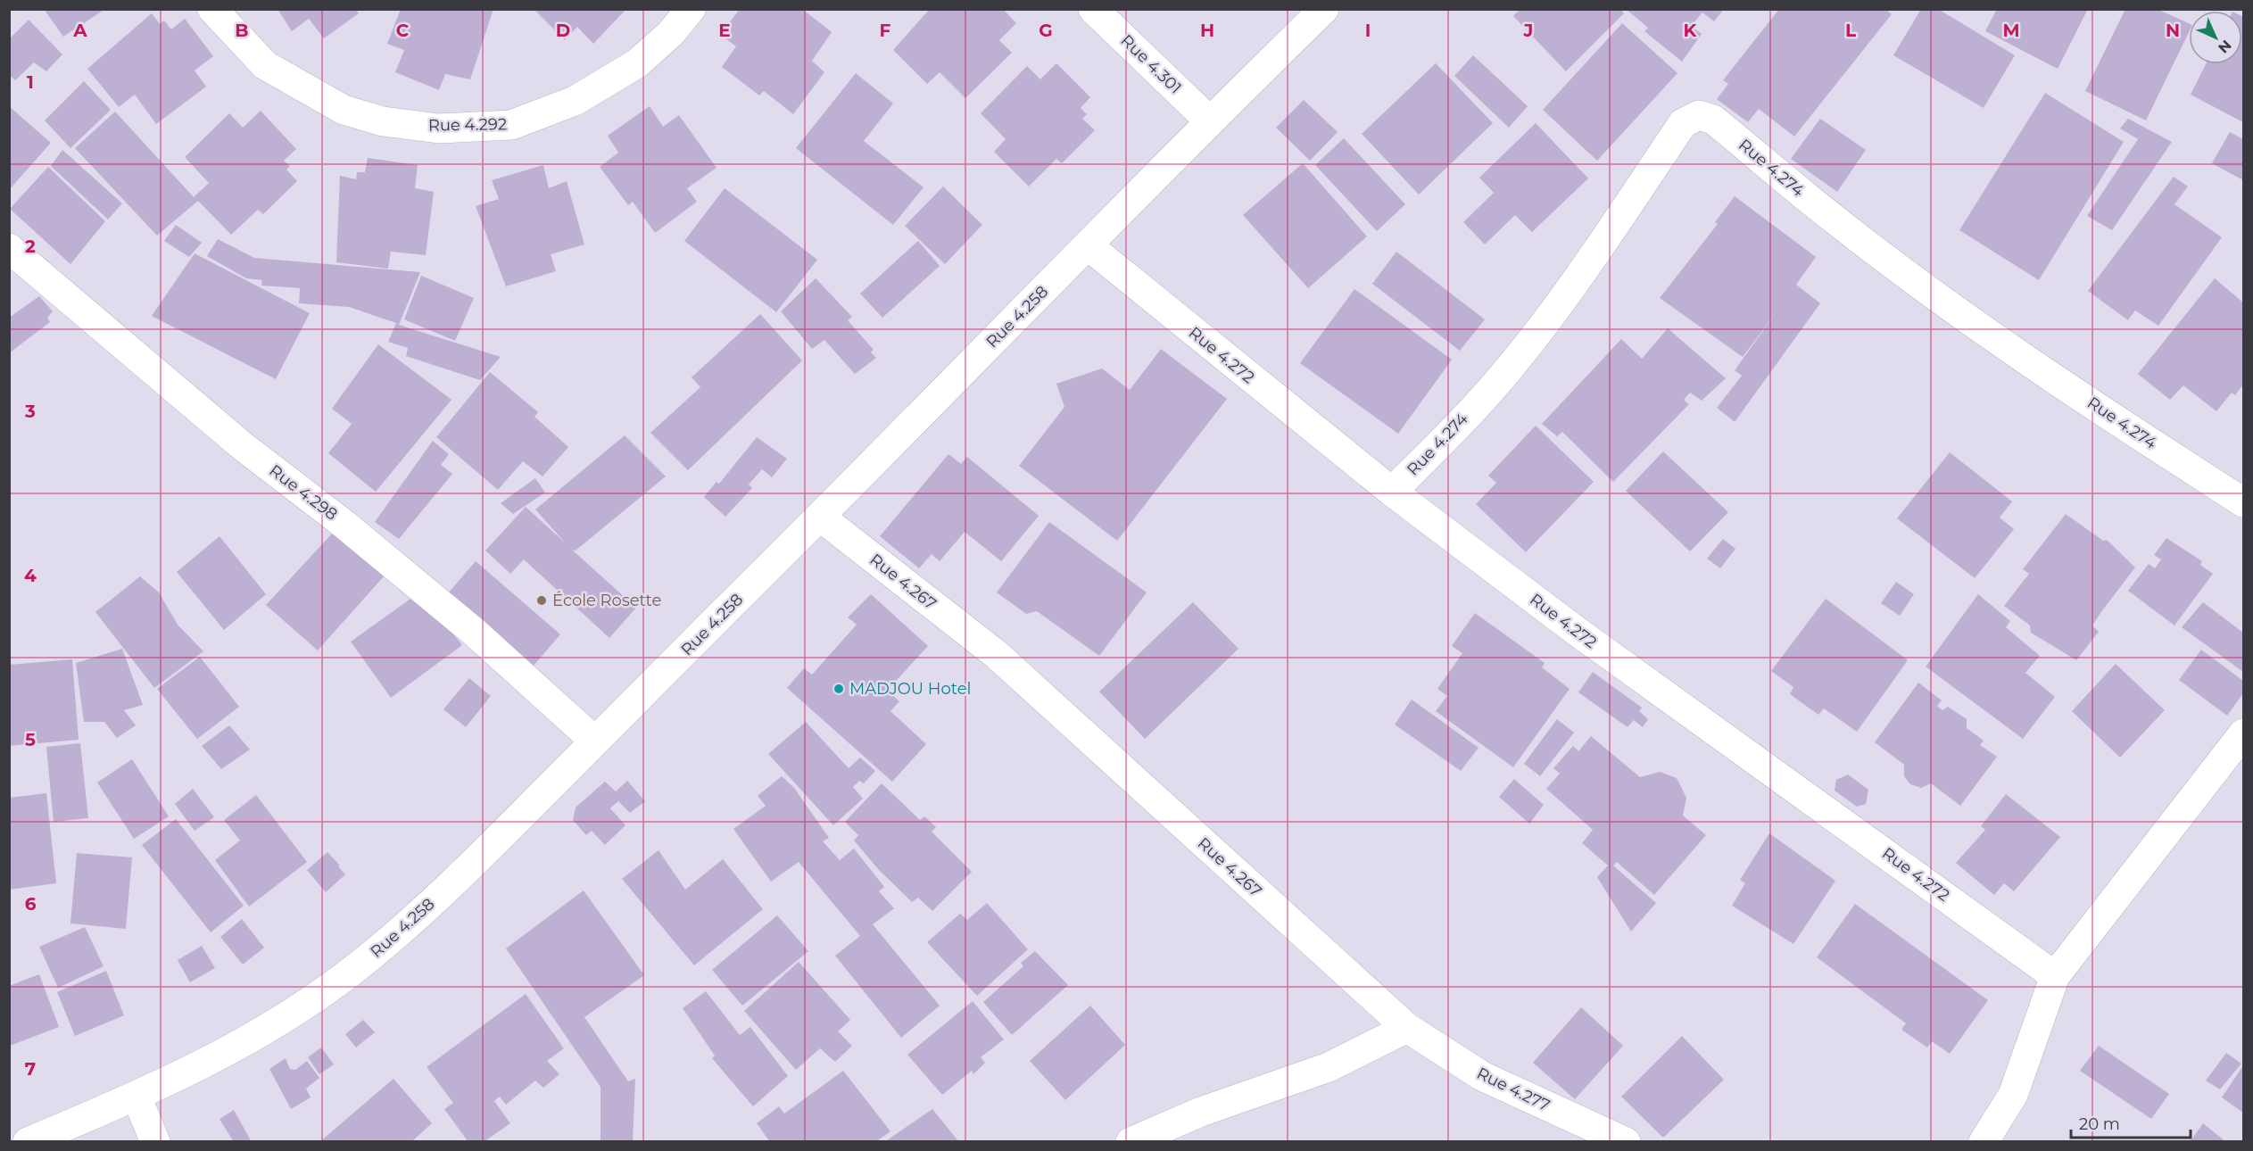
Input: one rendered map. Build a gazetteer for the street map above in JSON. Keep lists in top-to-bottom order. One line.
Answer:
{"streets":{"main road":["Rue 4.301","Rue 4.292","Rue 4.274","Rue 4.258","Rue 4.272","Rue 4.298","Rue 4.267","Rue 4.277"]},"crossings":[["Rue 4.301","Rue 4.258"],["Rue 4.274","Rue 4.272"],["Rue 4.258","Rue 4.272"],["Rue 4.258","Rue 4.298"],["Rue 4.258","Rue 4.267"],["Rue 4.267","Rue 4.277"]],"places":["École Rosette","MADJOU Hotel"],"scale_bar":"20 m","north":"bottom right","grid":{"columns":["A","B","C","D","E","F","G","H","I","J","K","L","M","N"],"rows":["1","2","3","4","5","6","7"]}}
